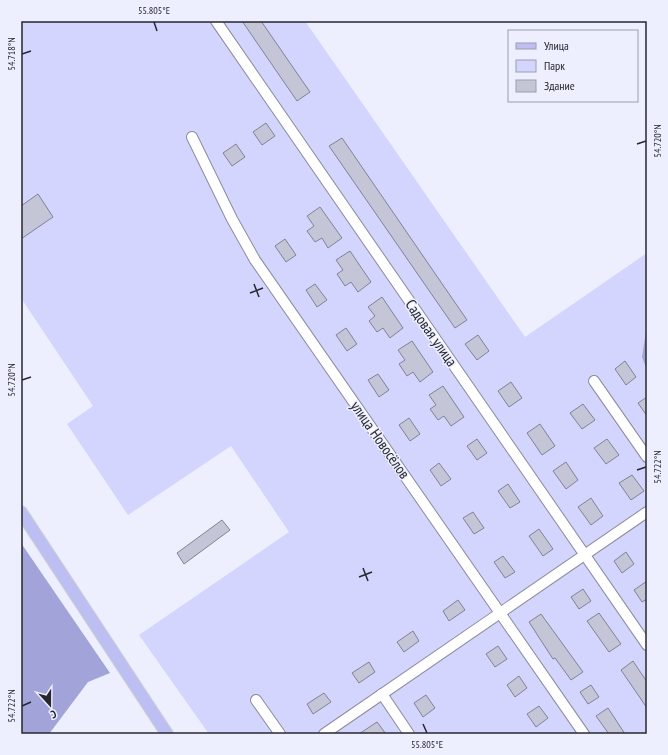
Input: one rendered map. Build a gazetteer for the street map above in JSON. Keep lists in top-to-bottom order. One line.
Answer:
{"streets":{"street":["Садовая улица","улица Новосёлов"]},"legend":["Улица","Парк","Здание"],"north":"bottom","coordinates":["55.805°E","54.718°N","54.720°N","54.722°N"]}
